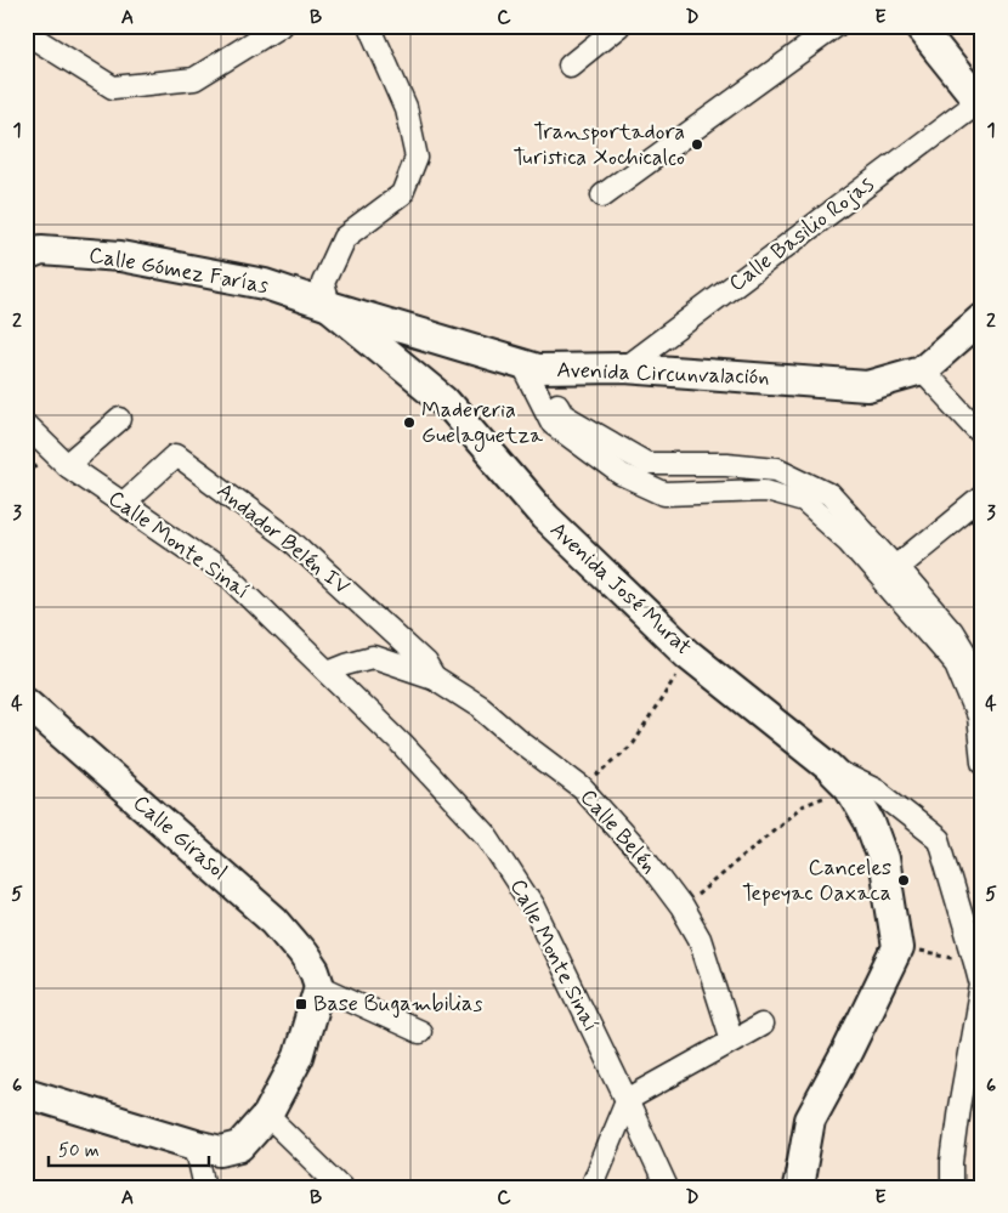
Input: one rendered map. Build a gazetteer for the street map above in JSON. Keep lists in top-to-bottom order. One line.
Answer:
{"streets":{"street":["Calle Basilio Rojas","Calle Gómez Farías","Avenida Circunvalación","Andador Belén IV","Calle Monte Sinaí","Avenida José Murat","Calle Belén","Calle Girasol"]},"crossings":[["Calle Basilio Rojas","Avenida Circunvalación"],["Calle Gómez Farías","Avenida Circunvalación"],["Calle Gómez Farías","Avenida José Murat"],["Avenida Circunvalación","Avenida José Murat"],["Andador Belén IV","Calle Monte Sinaí"],["Andador Belén IV","Calle Belén"]],"places":{"other":["Transportadora Turistica Xochicalco","Madereria Guelaguetza","Canceles Tepeyac Oaxaca"],"transit":["Base Bugambilias"]},"scale_bar":"50 m","grid":{"columns":["A","B","C","D","E"],"rows":["1","2","3","4","5","6"]}}
